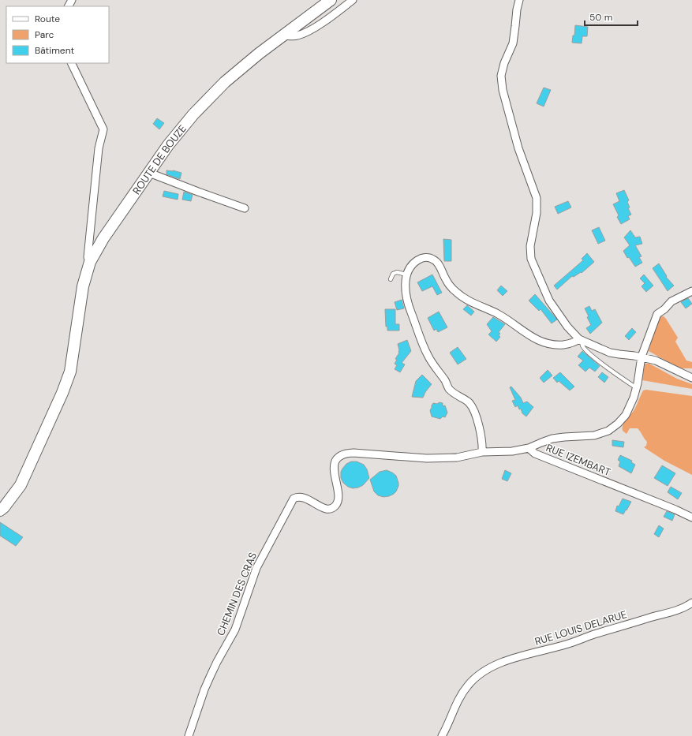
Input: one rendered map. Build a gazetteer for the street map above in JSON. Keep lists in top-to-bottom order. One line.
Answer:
{"streets":{"main road":["ROUTE DE BOUZE"],"street":["RUE IZEMBART","CHEMIN DES CRAS","RUE LOUIS DELARUE"]},"legend":["Route","Parc","Bâtiment"],"scale_bar":"50 m"}
